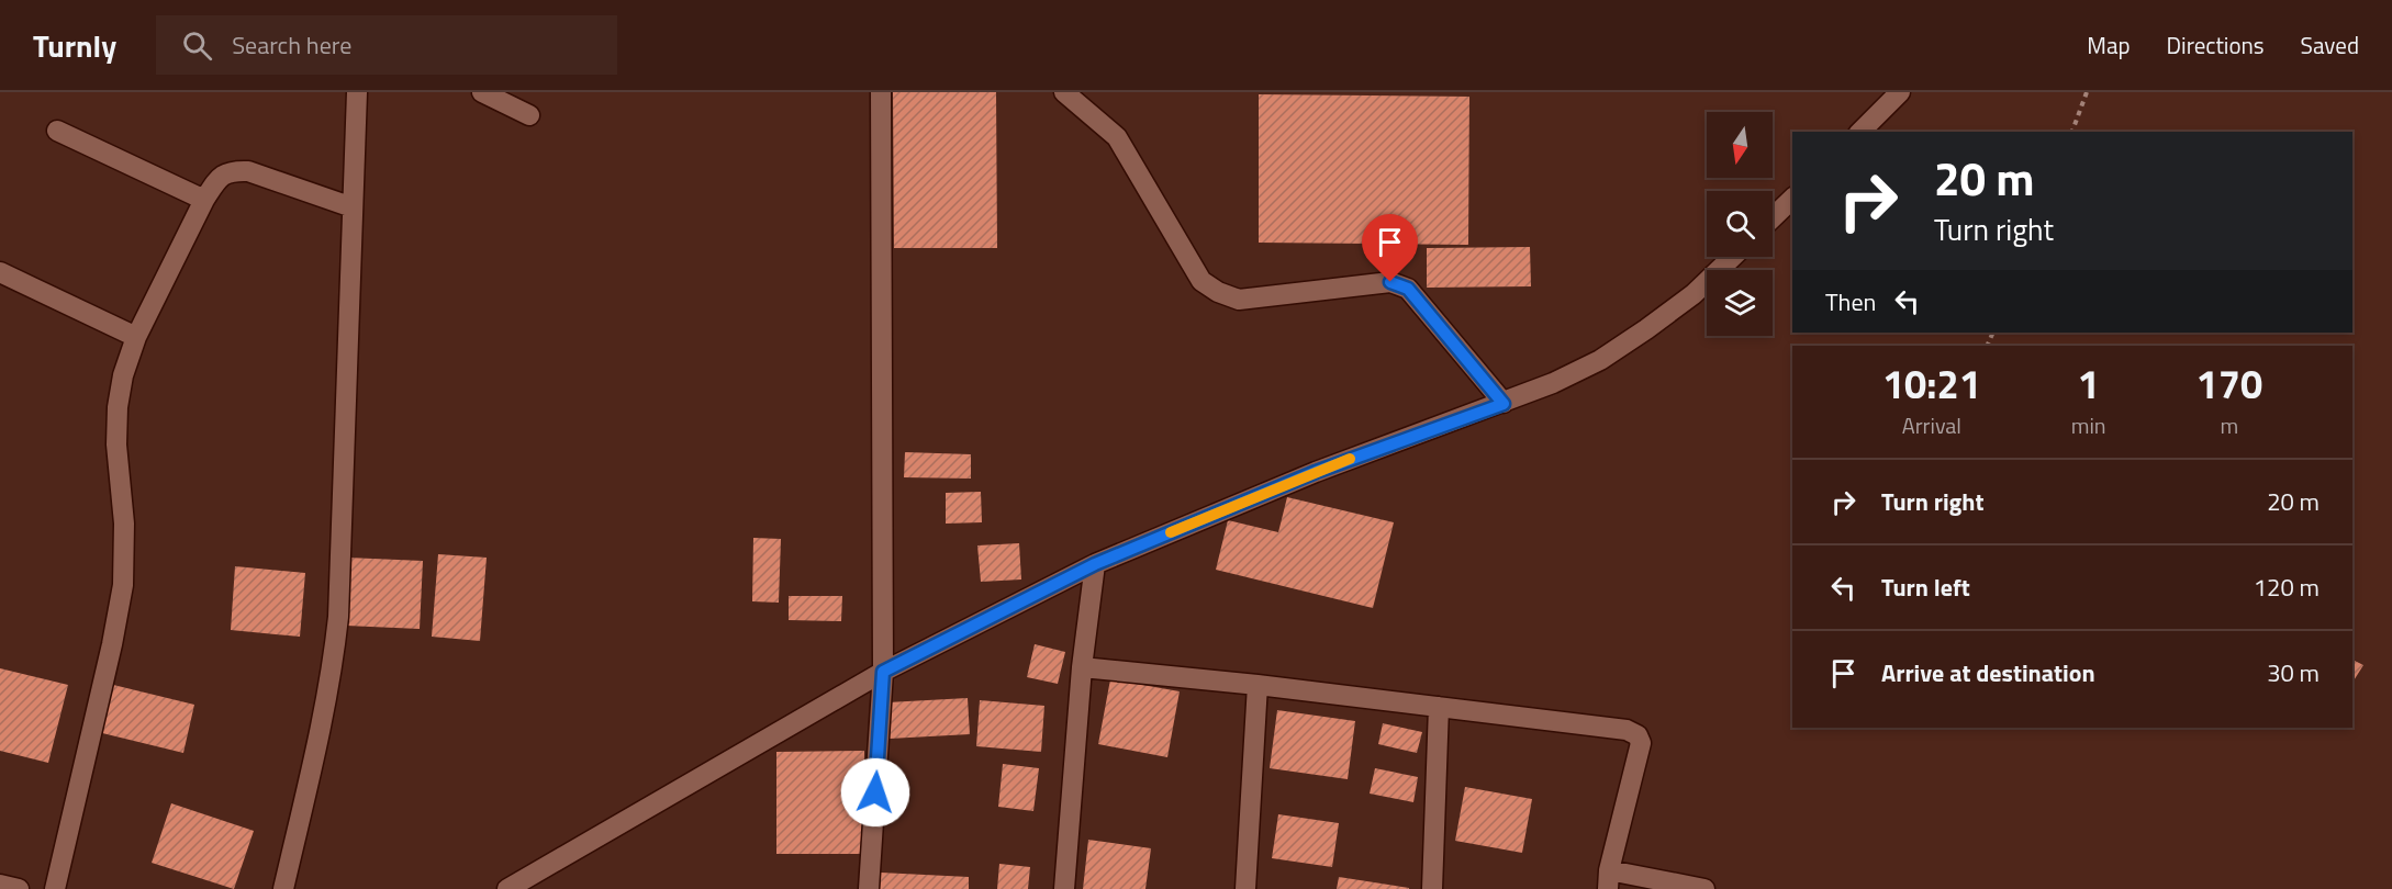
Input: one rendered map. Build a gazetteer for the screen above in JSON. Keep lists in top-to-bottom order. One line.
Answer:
{"north":"bottom","page":{"header":"Turnly","search":"Search here","nav":["Map","Directions","Saved"],"turn":["20 m","Turn right"],"then":"Then","eta":["10:21","Arrival","1","min","170","m"],"list":[{"name":"Turn right","value":"20 m"},{"name":"Turn left","value":"120 m"},{"name":"Arrive at destination","value":"30 m"}]}}
